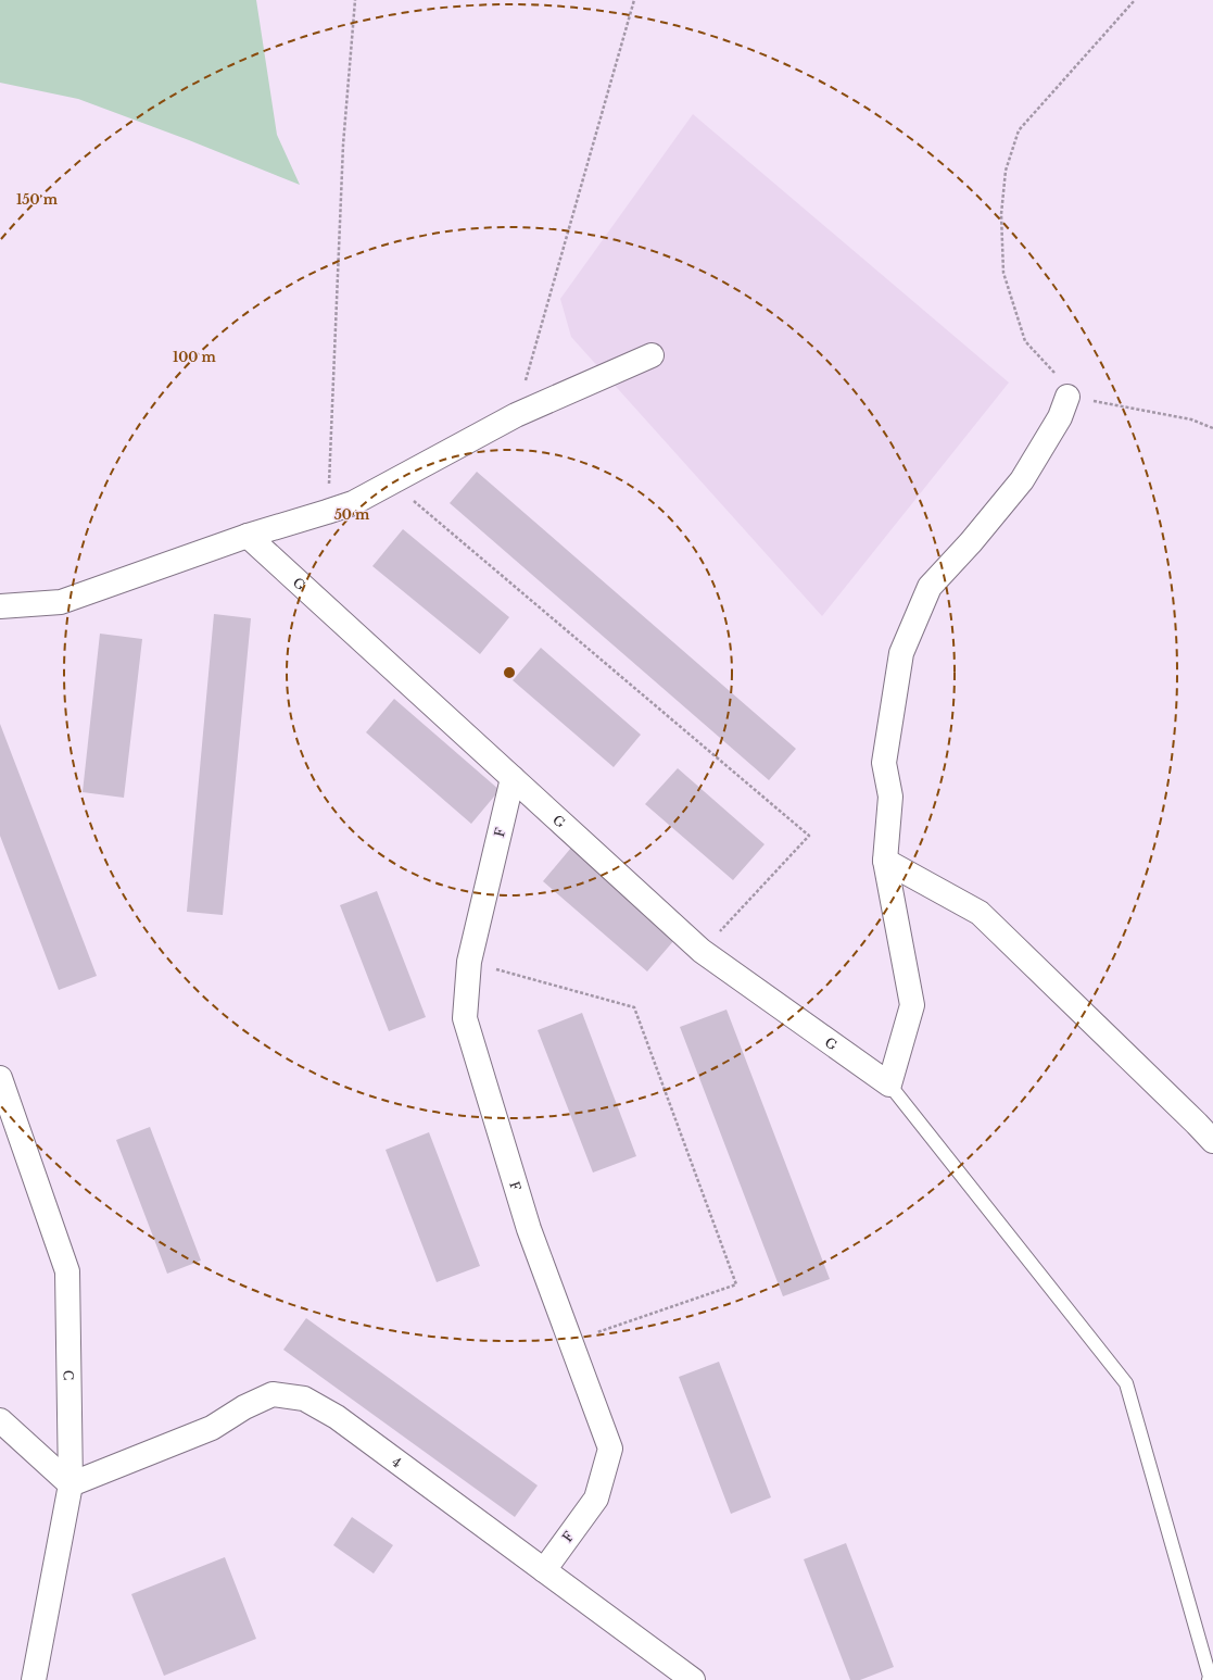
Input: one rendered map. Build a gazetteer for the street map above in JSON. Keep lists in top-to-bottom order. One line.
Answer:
{"streets":{"street":["G","F","C","4"]},"crossings":[["G","F"],["F","4"],["C","4"]],"rings":["150 m","100 m","50 m"]}
